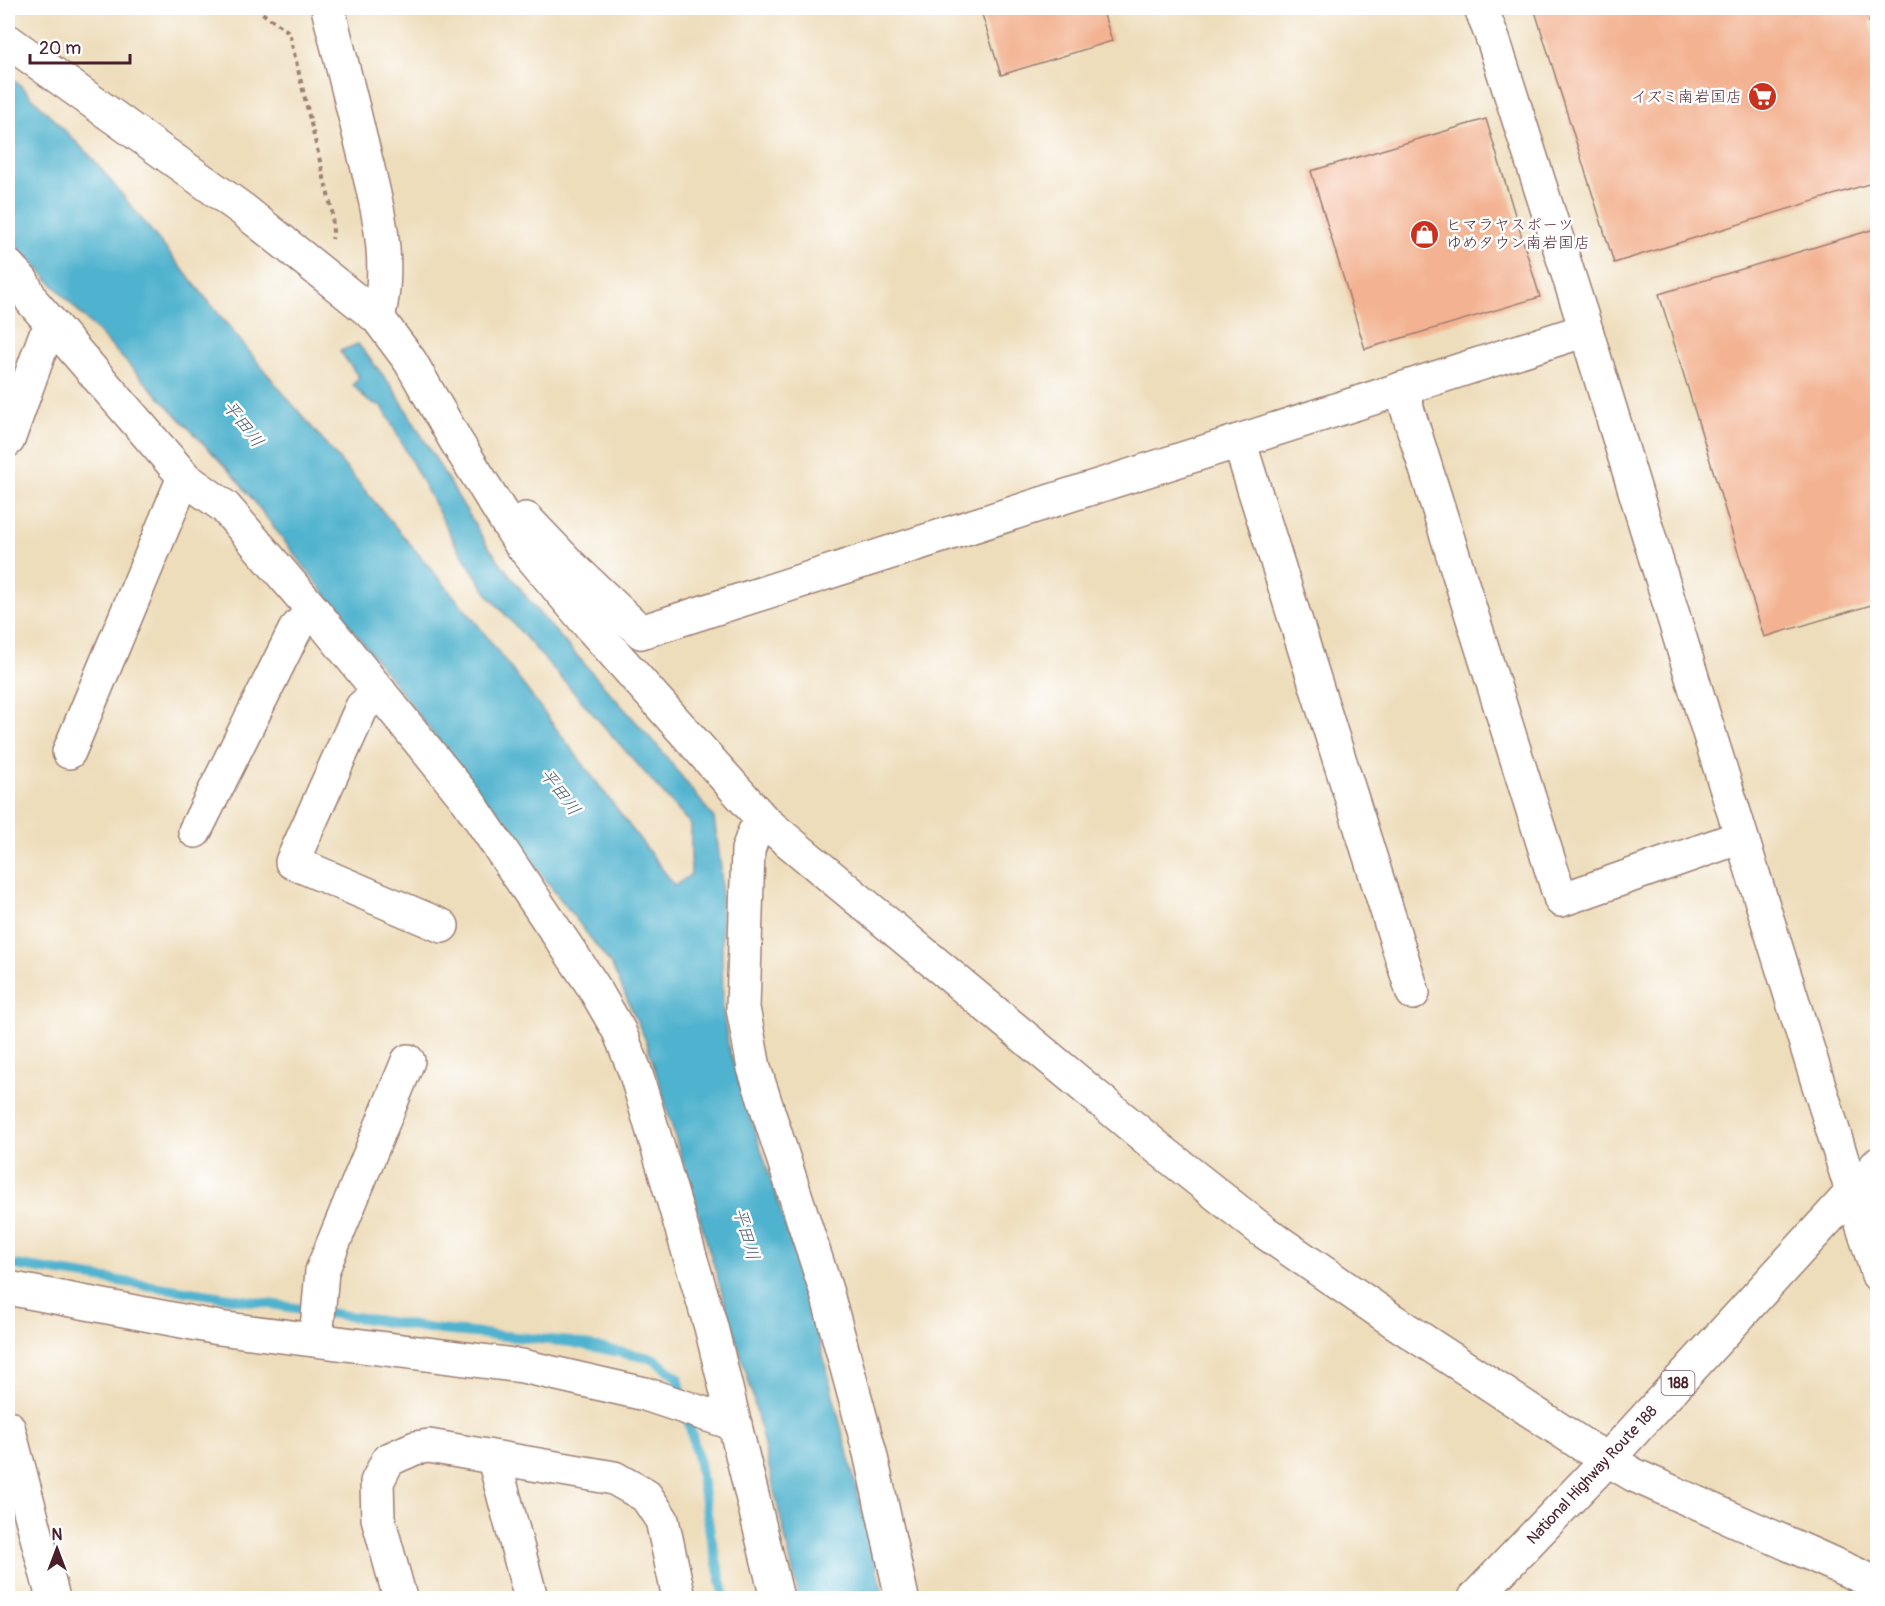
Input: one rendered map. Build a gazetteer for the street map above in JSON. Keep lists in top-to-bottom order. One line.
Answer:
{"streets":{"main road":["188","National Highway Route 188"]},"water":["平田川"],"places":{"supermarket":["イズミ南岩国店"],"shop":["ヒマラヤスポーツ ゆめタウン南岩国店"]},"scale_bar":"20 m","north":"top"}
